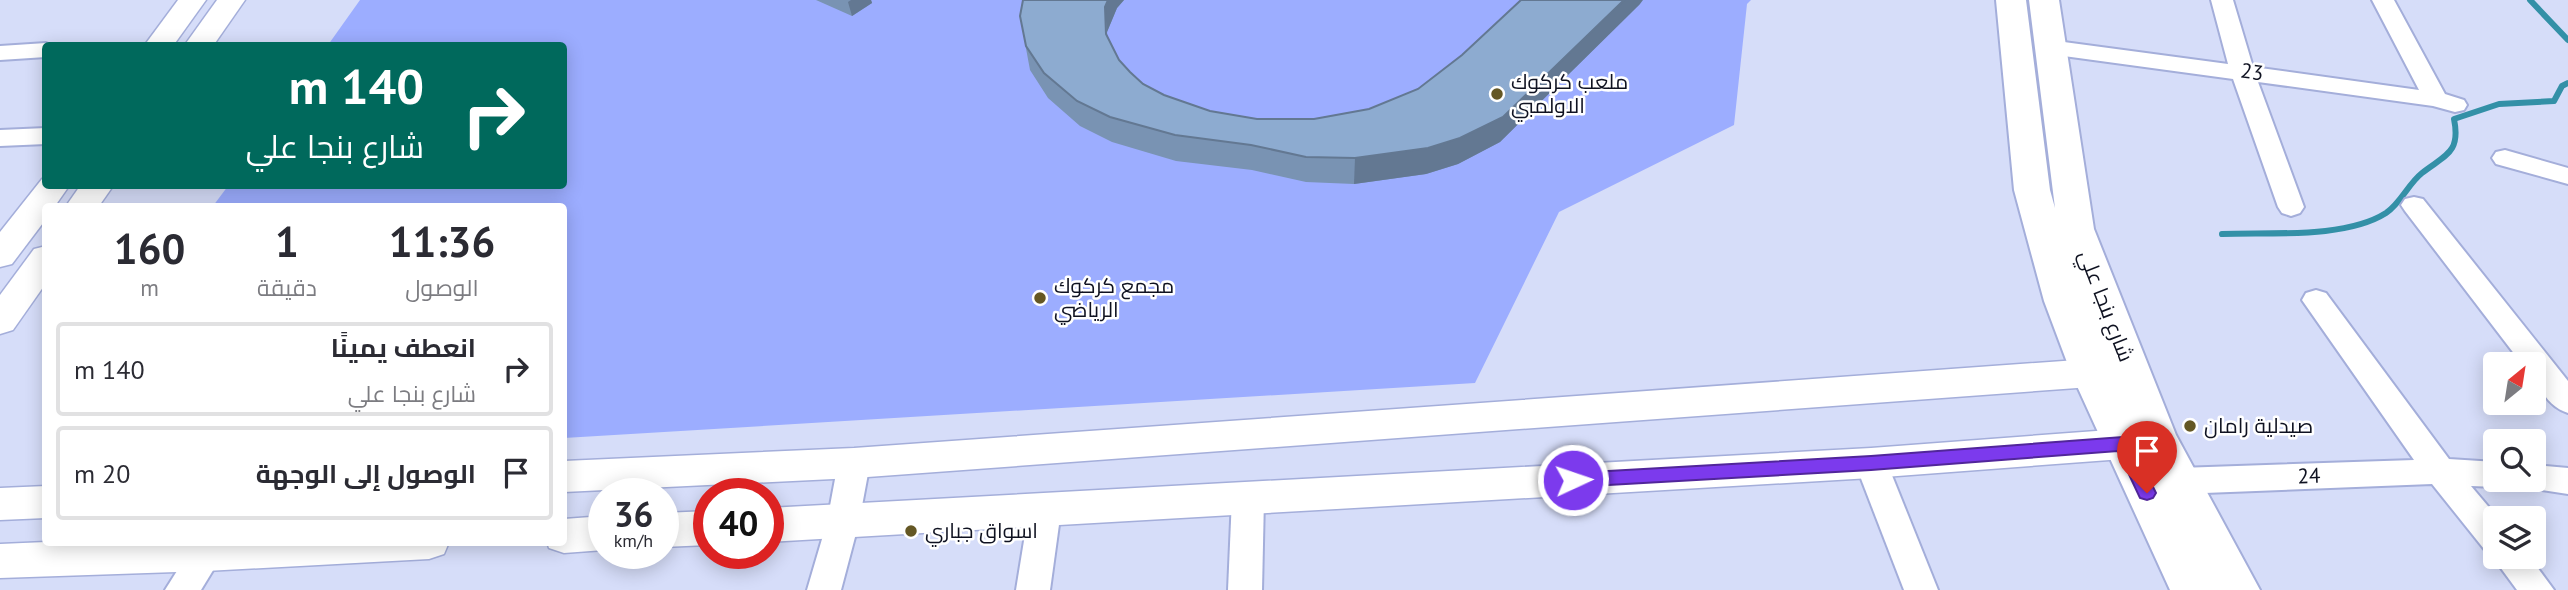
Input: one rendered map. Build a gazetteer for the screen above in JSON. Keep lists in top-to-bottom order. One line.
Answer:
{"streets":{"main road":["شارع بنجا علي"],"street":["23","24"]},"crossings":[["23","شارع بنجا علي"],["شارع بنجا علي","24"]],"places":["ملعب كركوك الاولمبي","مجمع كركوك الرياضي","صيدلية رامان","اسواق جباري"],"north":"top right","page":{"turn":["140 m","شارع بنجا علي"],"eta":["11:36","الوصول","1","دقيقة","160","m"],"list":[{"name":"انعطف يمينًا","note":"شارع بنجا علي","value":"140 m"},{"name":"الوصول إلى الوجهة","value":"20 m"}],"speed":"36 km/h","limit":"40"}}
